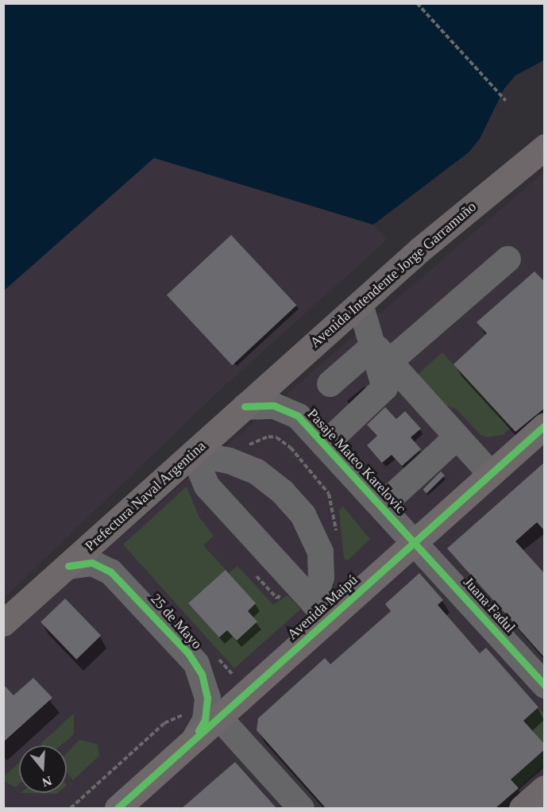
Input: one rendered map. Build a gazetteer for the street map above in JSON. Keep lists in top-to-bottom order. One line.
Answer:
{"streets":{"main road":["Avenida Intendente Jorge Garramuño","Prefectura Naval Argentina","Avenida Maipú"],"street":["Pasaje Mateo Karelovic","Juana Fadul","25 de Mayo"]},"crossings":[["Avenida Intendente Jorge Garramuño","Pasaje Mateo Karelovic"],["Avenida Intendente Jorge Garramuño","Prefectura Naval Argentina"],["Pasaje Mateo Karelovic","Prefectura Naval Argentina"],["Pasaje Mateo Karelovic","Juana Fadul"],["Pasaje Mateo Karelovic","Avenida Maipú"],["Prefectura Naval Argentina","25 de Mayo"],["Juana Fadul","Avenida Maipú"],["Avenida Maipú","25 de Mayo"]],"north":"bottom"}
